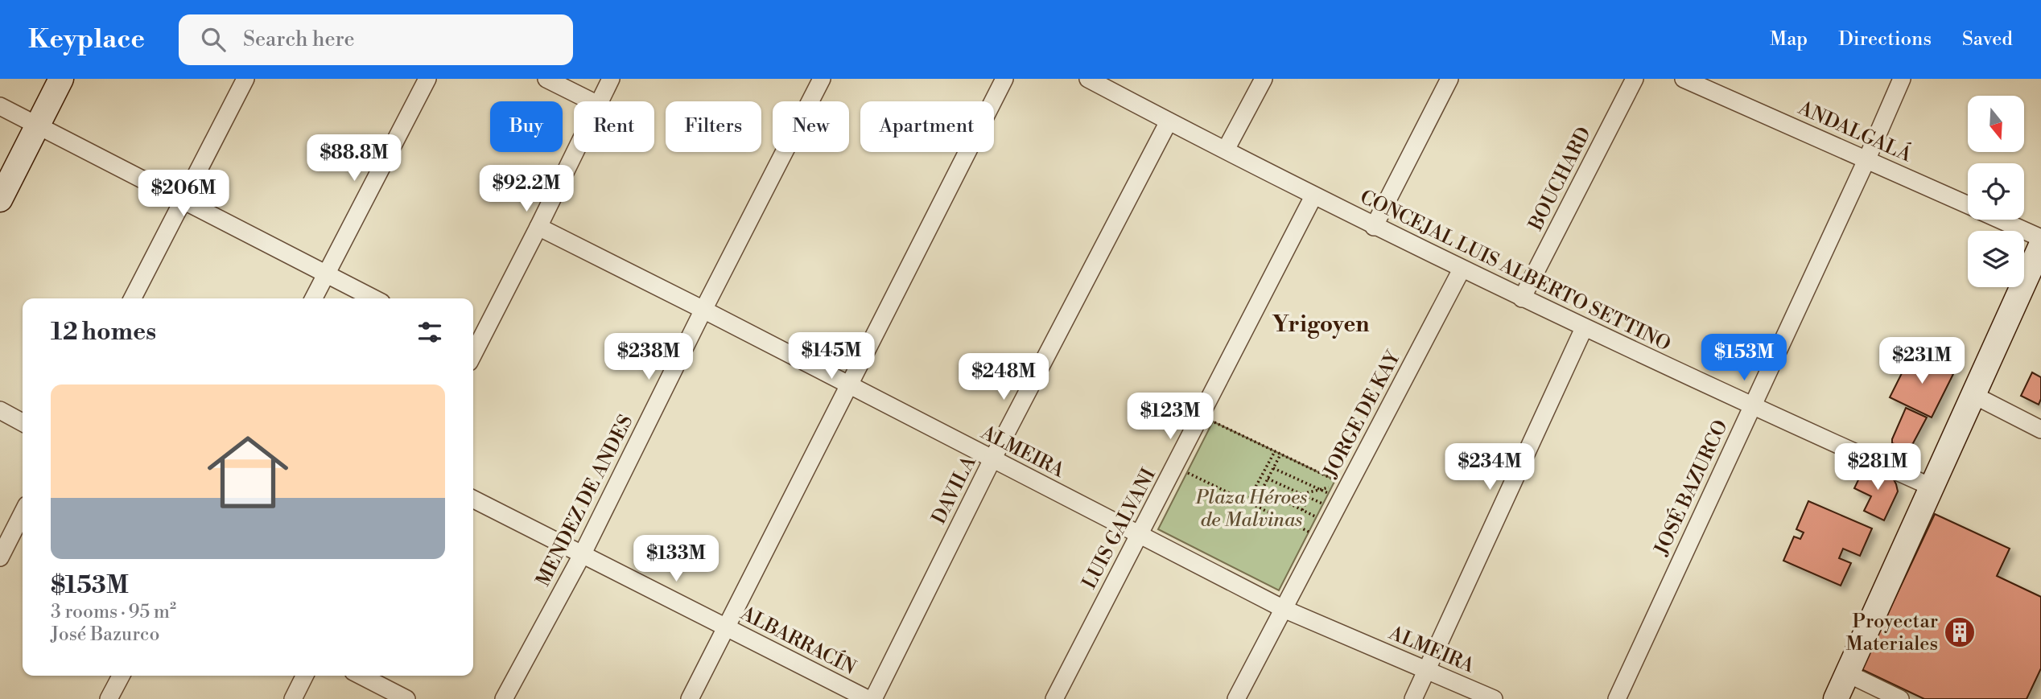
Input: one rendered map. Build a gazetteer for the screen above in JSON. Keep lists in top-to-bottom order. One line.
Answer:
{"streets":{"street":["ANDALGALÁ","BOUCHARD","CONCEJAL LUIS ALBERTO SETTINO","JORGE DE KAY","ALMEIRA","JOSÉ BAZURCO","DAVILA","MENDEZ DE ANDES","LUIS GALVANI","ALBARRACÍN"]},"crossings":[["ANDALGALÁ","JOSÉ BAZURCO"],["BOUCHARD","CONCEJAL LUIS ALBERTO SETTINO"],["CONCEJAL LUIS ALBERTO SETTINO","JORGE DE KAY"],["CONCEJAL LUIS ALBERTO SETTINO","JOSÉ BAZURCO"],["CONCEJAL LUIS ALBERTO SETTINO","DAVILA"],["CONCEJAL LUIS ALBERTO SETTINO","LUIS GALVANI"],["JORGE DE KAY","ALMEIRA"],["ALMEIRA","DAVILA"],["ALMEIRA","MENDEZ DE ANDES"],["ALMEIRA","LUIS GALVANI"],["MENDEZ DE ANDES","ALBARRACÍN"]],"districts":["Yrigoyen"],"parks":["Plaza Héroes de Malvinas"],"places":{"building":["Proyectar Materiales"]},"north":"bottom","page":{"header":"Keyplace","search":"Search here","nav":["Map","Directions","Saved"],"chip":["Buy","Rent","Filters","New","Apartment"],"price":["$88.8M","$92.2M","$206M","$145M","$238M","$153M","$231M","$248M","$123M","$234M","$281M","$133M"],"heading":"12 homes","list":[{"name":"$153M","note":"3 rooms · 95 m² · José Bazurco"}]}}
